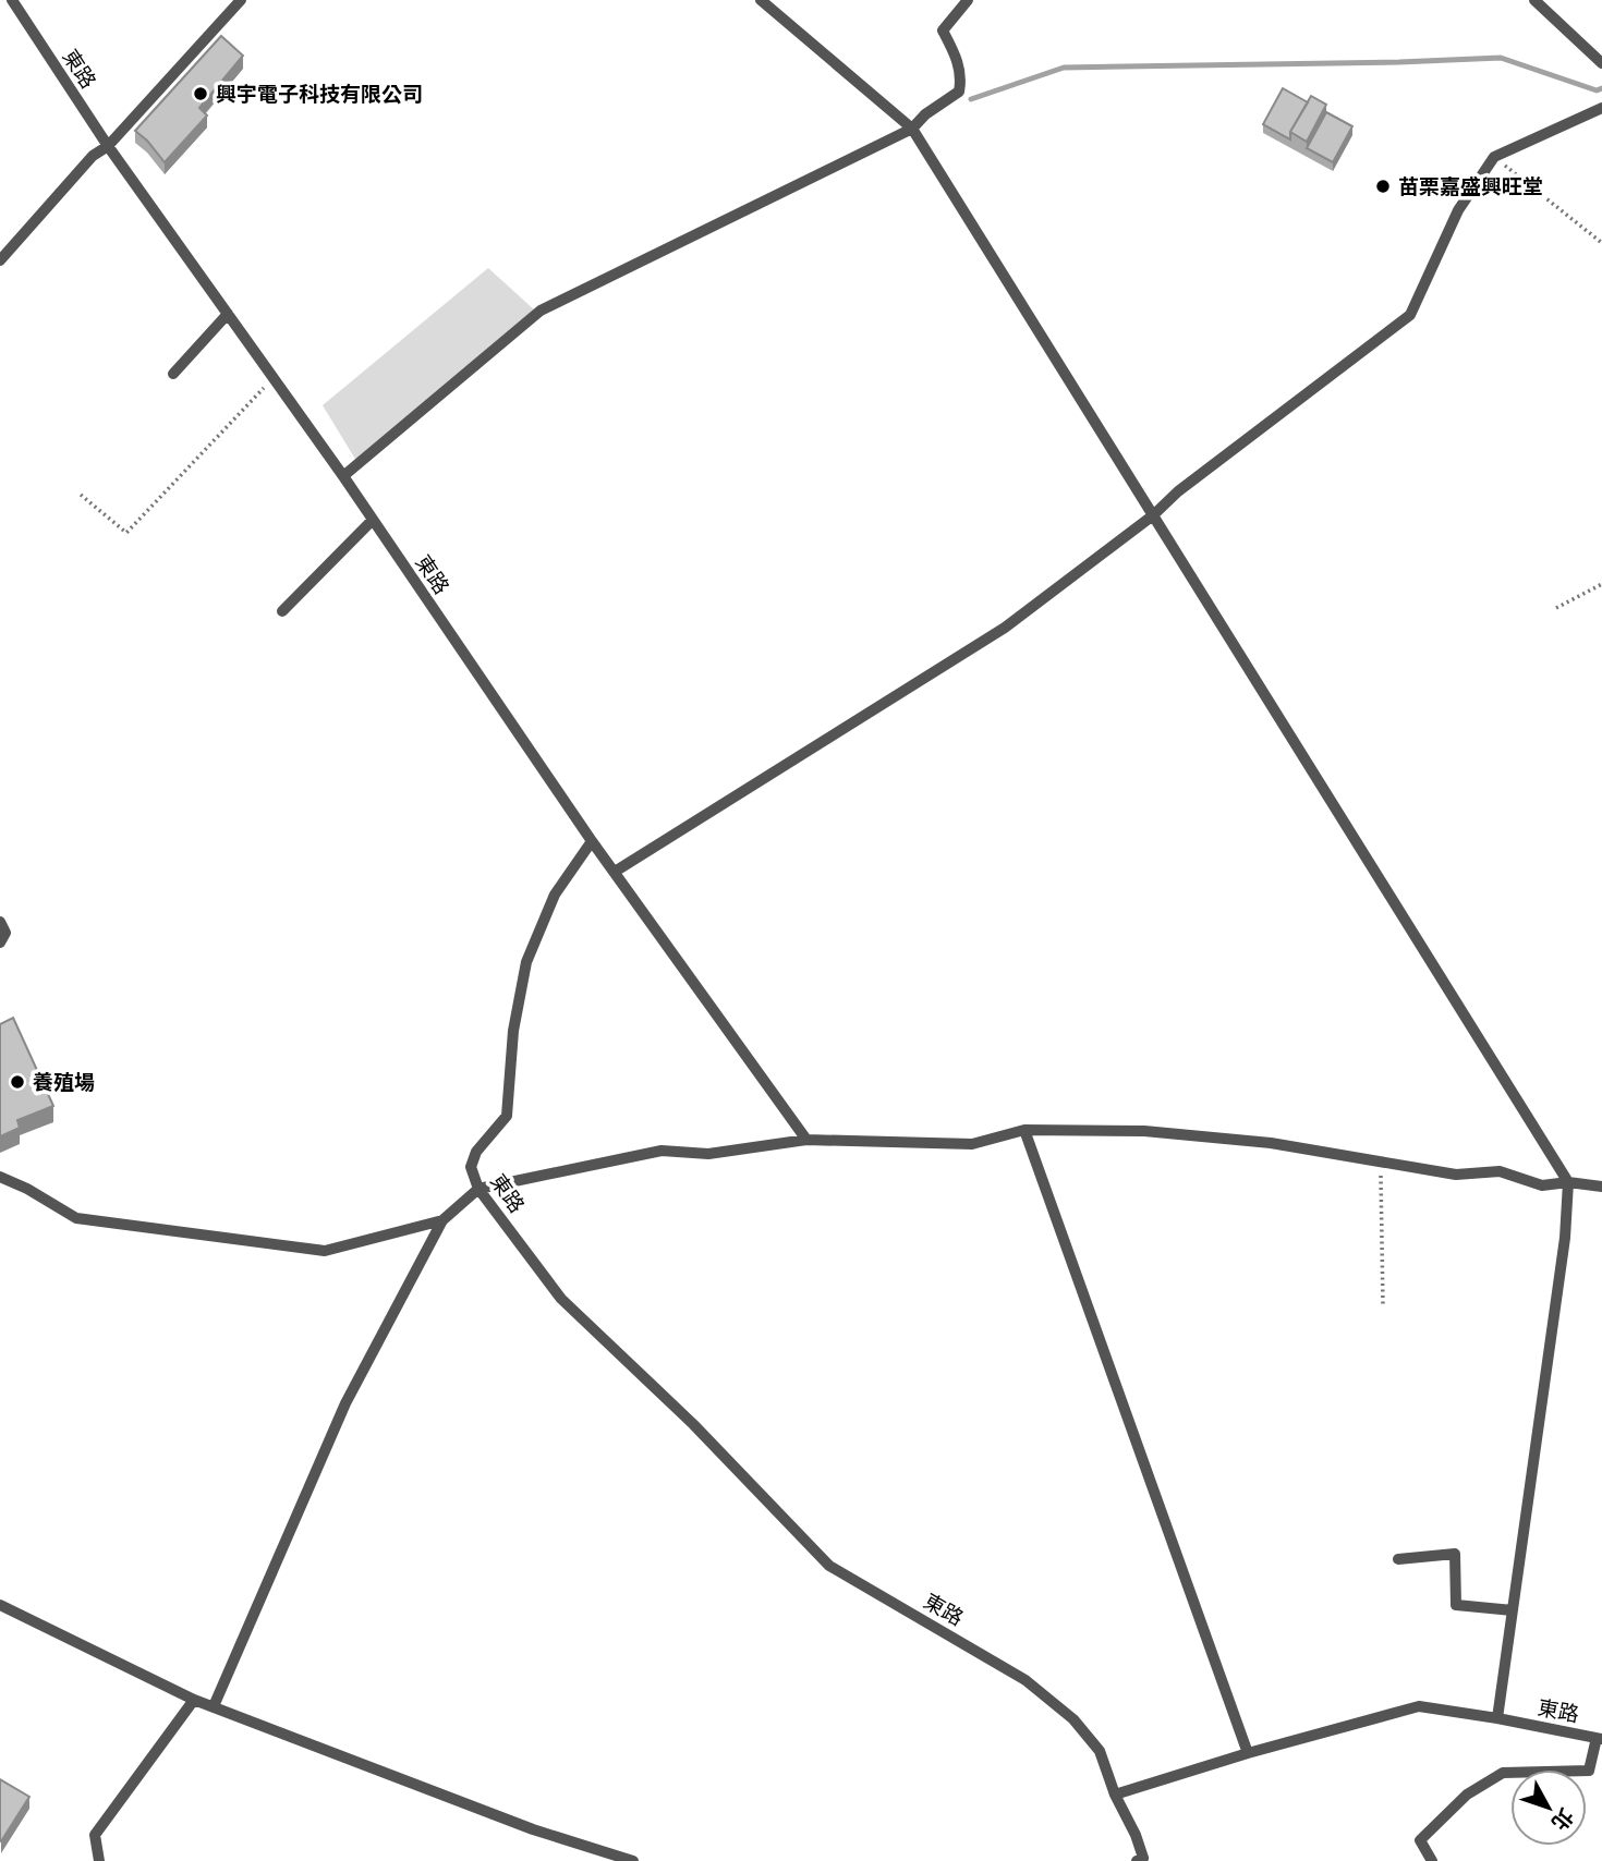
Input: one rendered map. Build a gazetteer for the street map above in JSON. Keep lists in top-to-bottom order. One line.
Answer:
{"streets":{"lane":["東路"]},"places":["興宇電子科技有限公司","苗栗嘉盛興旺堂","養殖場"],"north":"bottom right"}
